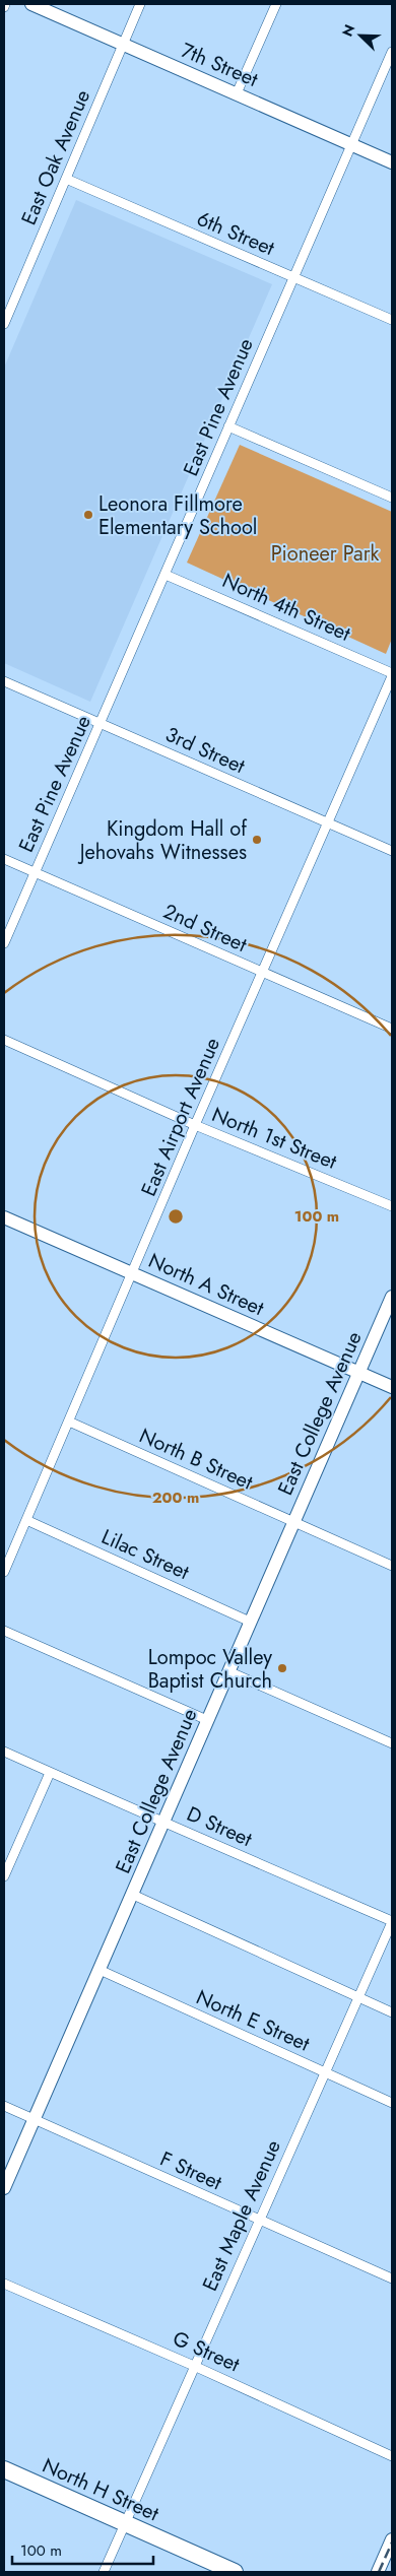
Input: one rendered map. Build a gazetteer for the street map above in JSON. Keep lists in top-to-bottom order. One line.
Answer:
{"streets":{"highway":["North H Street"],"street":["7th Street","East Oak Avenue","6th Street","East Pine Avenue","North 4th Street","3rd Street","2nd Street","East Airport Avenue","North 1st Street","North A Street","East College Avenue","North B Street","Lilac Street","D Street","North E Street","F Street","East Maple Avenue","G Street"]},"crossings":[["7th Street","East Oak Avenue"],["7th Street","East Pine Avenue"],["East Oak Avenue","6th Street"],["6th Street","East Pine Avenue"],["East Pine Avenue","North 4th Street"],["East Pine Avenue","3rd Street"],["East Pine Avenue","2nd Street"],["North 4th Street","East Airport Avenue"],["3rd Street","East Airport Avenue"],["2nd Street","East Airport Avenue"],["East Airport Avenue","North 1st Street"],["East Airport Avenue","North A Street"],["East Airport Avenue","North B Street"],["East Airport Avenue","Lilac Street"],["North A Street","East College Avenue"],["East College Avenue","North B Street"],["East College Avenue","Lilac Street"],["East College Avenue","D Street"],["East College Avenue","North E Street"],["East College Avenue","F Street"],["D Street","East Maple Avenue"],["North E Street","East Maple Avenue"],["F Street","East Maple Avenue"],["East Maple Avenue","G Street"],["East Maple Avenue","North H Street"]],"parks":["Pioneer Park"],"places":["Leonora Fillmore Elementary School","Kingdom Hall of Jehovahs Witnesses","Lompoc Valley Baptist Church"],"scale_bar":"100 m","north":"top left","rings":["100 m","200 m"]}
